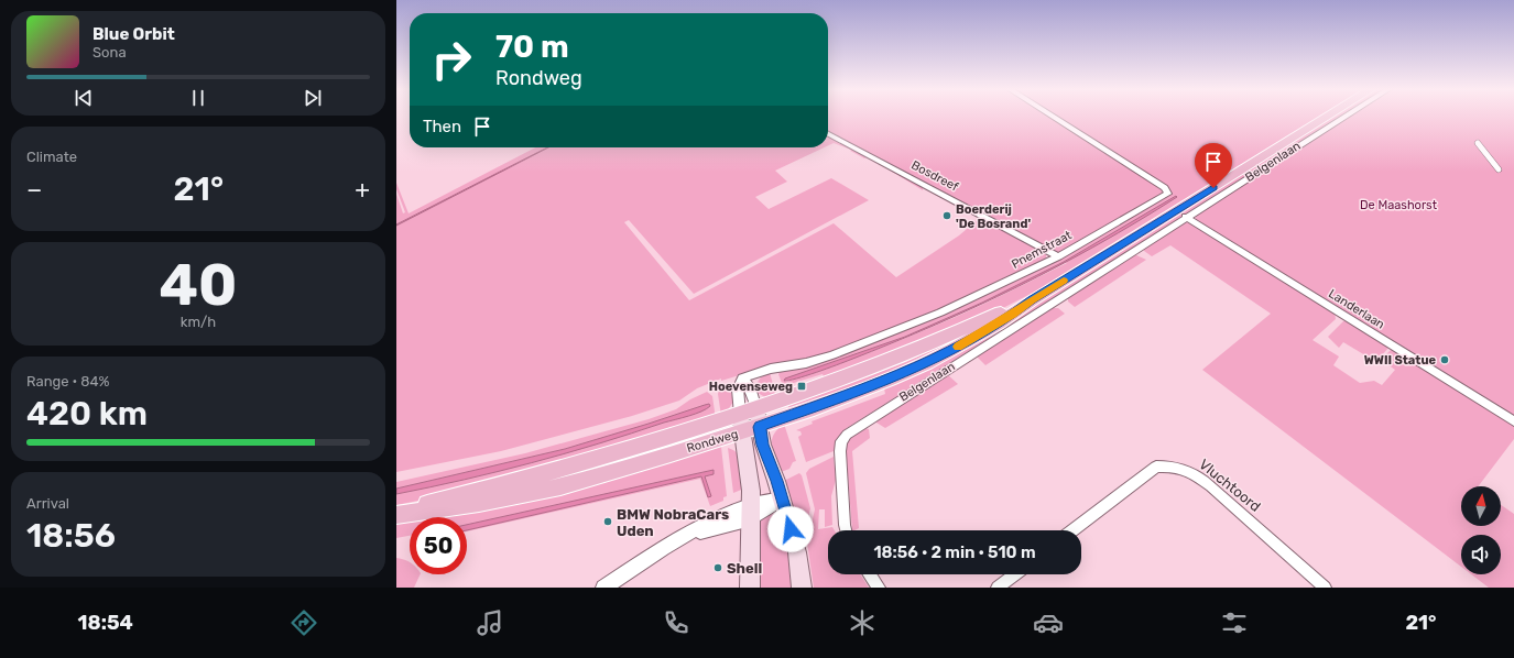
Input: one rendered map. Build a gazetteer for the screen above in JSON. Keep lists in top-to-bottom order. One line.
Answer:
{"streets":{"main road":["Rondweg"],"street":["Belgenlaan","Bosdreef","Pnemstraat","Landerlaan","Vluchtoord"]},"crossings":[["Belgenlaan","Landerlaan"],["Bosdreef","Pnemstraat"]],"parks":["De Maashorst"],"places":{"other":["Boerderij 'De Bosrand'","WWII Statue","BMW NobraCars Uden","Shell"],"transit":["Hoevenseweg"]},"north":"top","page":{"turn":["70 m","Rondweg"],"song":["Blue Orbit","Sona"],"then":"Then","tile":["Climate",["40","km/h"],["Range · 84%","420 km"],["Arrival","18:56"]],"heat":["−","21°","+"],"limit":"50","trip":"18:56 · 2 min · 510 m","tabs":["18:54","21°"]}}
